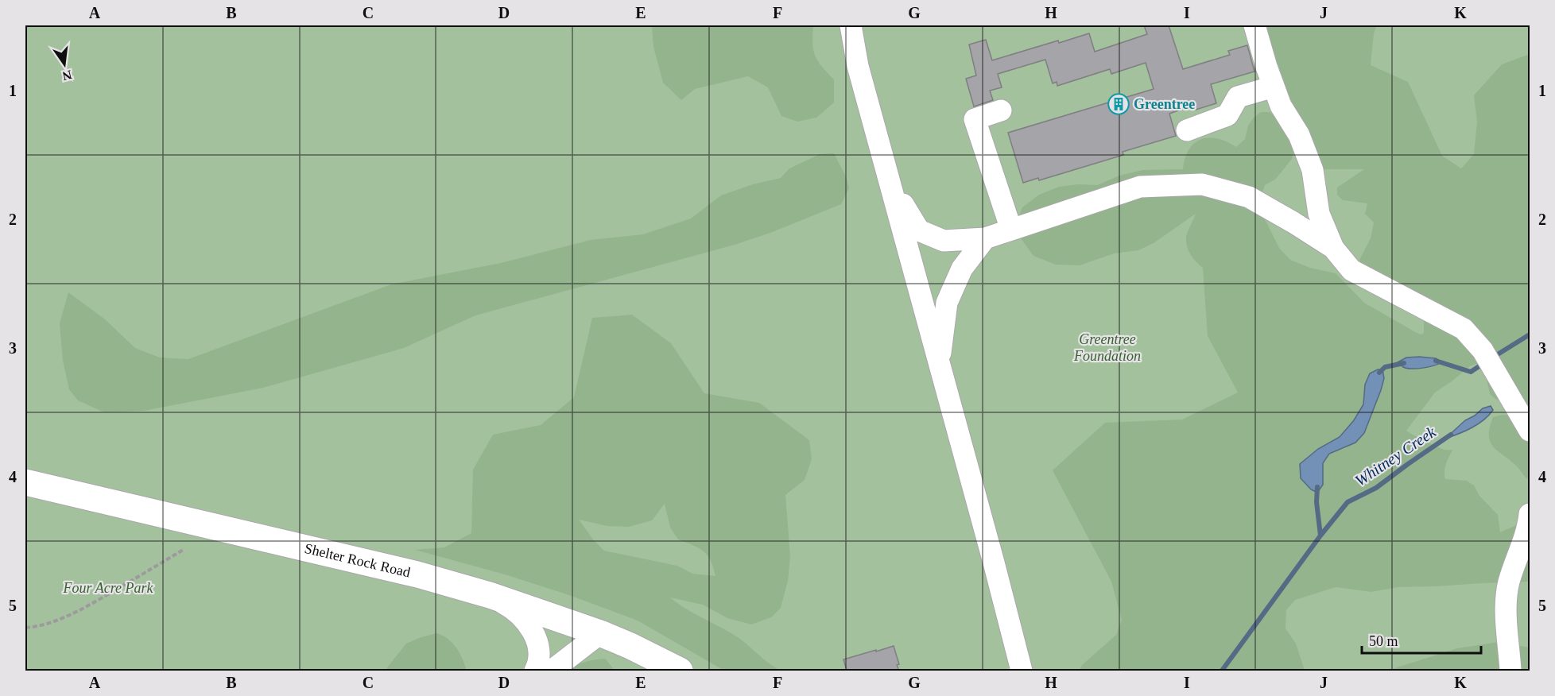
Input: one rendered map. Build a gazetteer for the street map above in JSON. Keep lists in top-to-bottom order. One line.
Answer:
{"streets":{"main road":["Shelter Rock Road"]},"water":["Whitney Creek"],"parks":["Greentree Foundation","Four Acre Park"],"places":{"building":["Greentree"]},"scale_bar":"50 m","north":"bottom","grid":{"columns":["A","B","C","D","E","F","G","H","I","J","K"],"rows":["1","2","3","4","5"]}}
